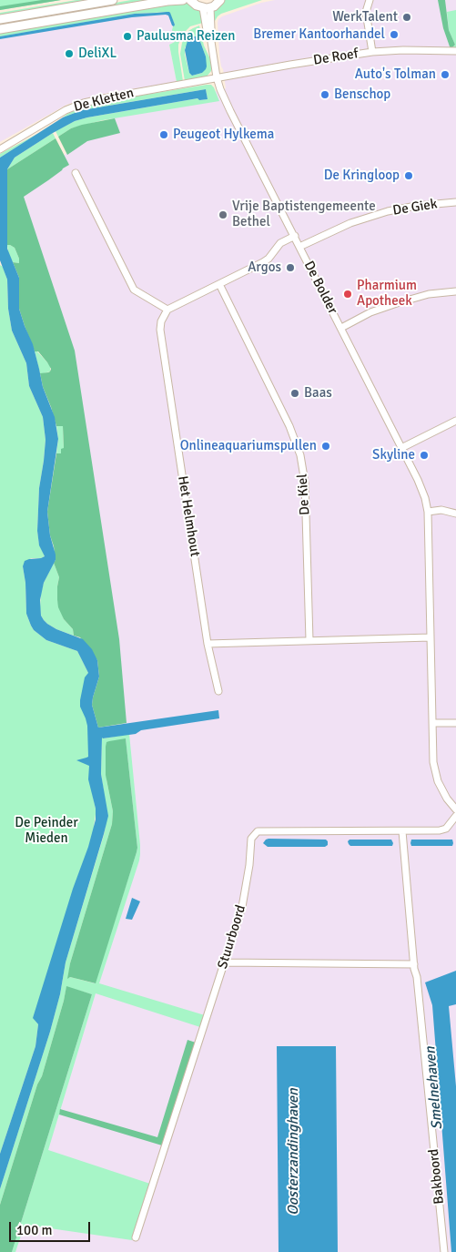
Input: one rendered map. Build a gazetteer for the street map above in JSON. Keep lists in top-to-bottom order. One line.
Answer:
{"streets":{"street":["De Roef","De Kletten","De Giek","De Bolder","De Kiel","Het Helmhout","Stuurboord","Bakboord"]},"crossings":[["De Roef","De Kletten"],["De Roef","De Bolder"],["De Kletten","De Bolder"],["De Giek","De Bolder"],["Stuurboord","Bakboord"]],"water":["Smelnehaven","Oosterzandinghaven"],"parks":["De Peinder Mieden"],"places":["WerkTalent","Bremer Kantoorhandel","Paulusma Reizen","DeliXL","Auto's Tolman","Benschop","Peugeot Hylkema","De Kringloop","Vrije Baptistengemeente Bethel","Argos","Pharmium Apotheek","Baas","Onlineaquariumspullen","Skyline"],"scale_bar":"100 m"}
